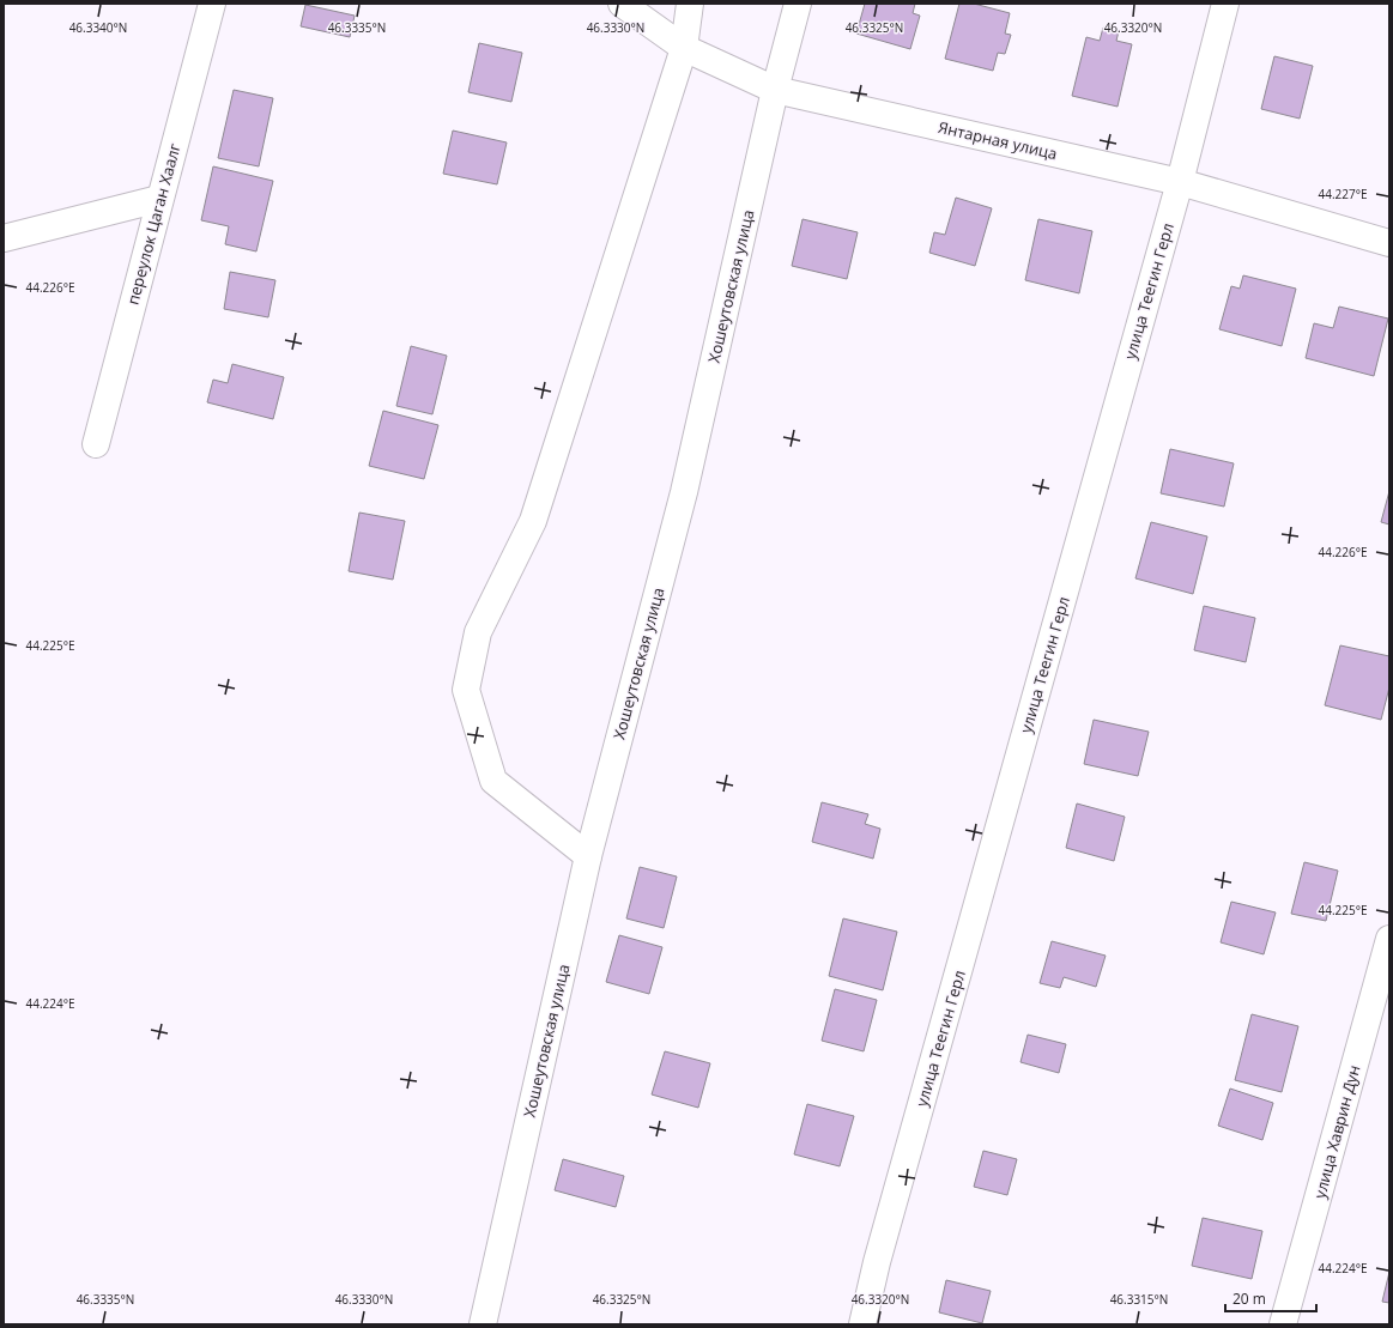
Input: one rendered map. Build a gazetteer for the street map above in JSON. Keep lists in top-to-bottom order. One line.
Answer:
{"streets":{"street":["Янтарная улица","переулок Цаган Хаалг","Хошеутовская улица","улица Теегин Герл","улица Хаврин Дун"]},"crossings":[["Янтарная улица","Хошеутовская улица"],["Янтарная улица","улица Теегин Герл"]],"scale_bar":"20 m","coordinates":["46.3340°N","46.3335°N","46.3330°N","46.3325°N","46.3320°N","44.227°E","44.226°E","44.225°E","44.224°E","46.3315°N"]}
